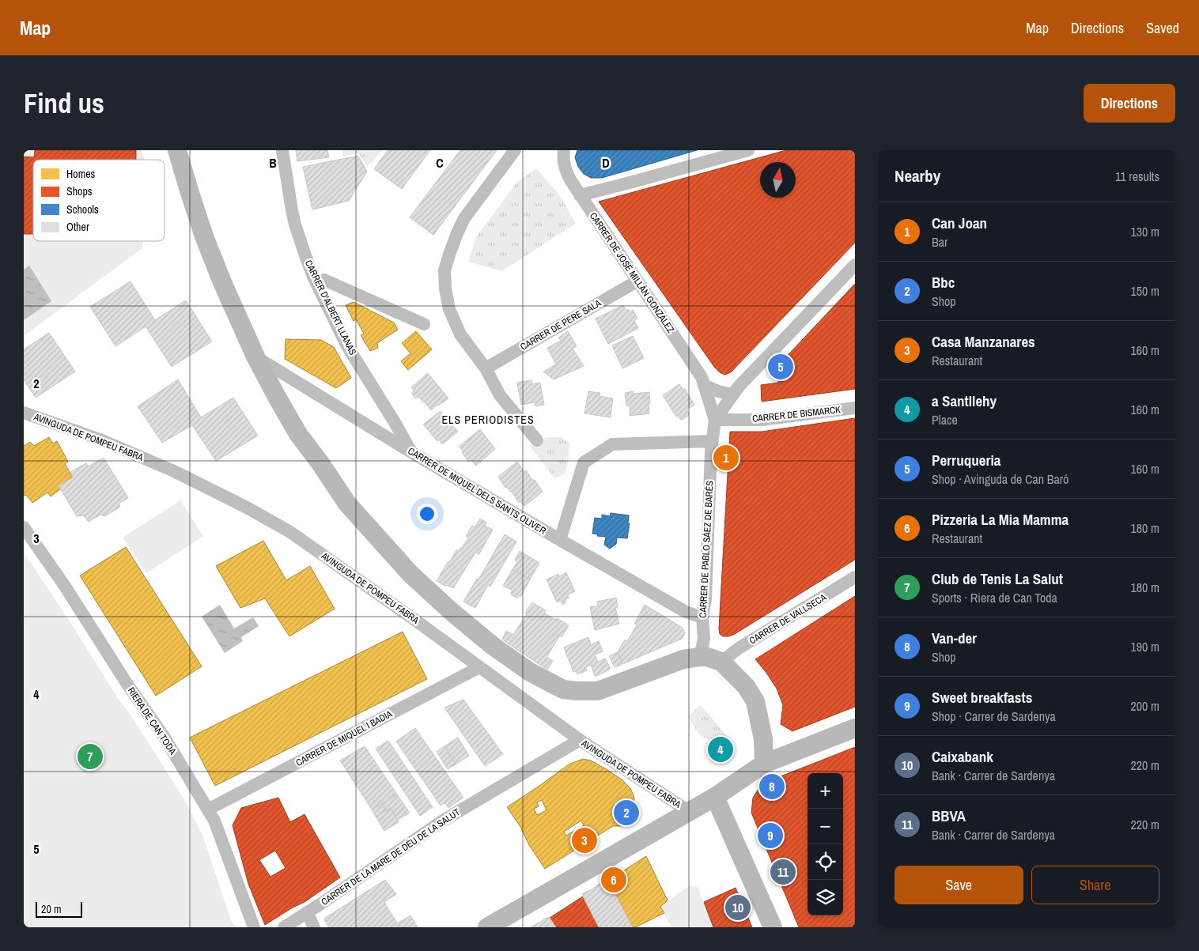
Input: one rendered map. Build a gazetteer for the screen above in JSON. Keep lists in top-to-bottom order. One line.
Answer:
{"streets":{"street":["CARRER DE JOSÉ MILLÁN GONZÁLEZ","CARRER D'ALBERT LLANAS","CARRER DE PERE SALA","CARRER DE BISMARCK","AVINGUDA DE POMPEU FABRA","CARRER DE MIQUEL DELS SANTS OLIVER","CARRER DE PABLO SÁEZ DE BARÉS","CARRER DE VALLSECA","RIERA DE CAN TODA","CARRER DE MIQUEL I BADIA","CARRER DE LA MARE DE DÉU DE LA SALUT"]},"crossings":[["CARRER DE JOSÉ MILLÁN GONZÁLEZ","CARRER DE PERE SALA"],["CARRER DE JOSÉ MILLÁN GONZÁLEZ","CARRER DE BISMARCK"],["CARRER DE JOSÉ MILLÁN GONZÁLEZ","CARRER DE PABLO SÁEZ DE BARÉS"],["CARRER D'ALBERT LLANAS","CARRER DE MIQUEL DELS SANTS OLIVER"],["CARRER DE BISMARCK","CARRER DE PABLO SÁEZ DE BARÉS"],["AVINGUDA DE POMPEU FABRA","CARRER DE MIQUEL I BADIA"],["AVINGUDA DE POMPEU FABRA","CARRER DE LA MARE DE DÉU DE LA SALUT"],["CARRER DE MIQUEL DELS SANTS OLIVER","CARRER DE PABLO SÁEZ DE BARÉS"],["RIERA DE CAN TODA","CARRER DE MIQUEL I BADIA"]],"districts":["ELS PERIODISTES"],"legend":["Homes","Shops","Schools","Other"],"scale_bar":"20 m","north":"top","page":{"header":"Map","nav":["Map","Directions","Saved"],"buttons":["Directions",["Save","Share"]],"title":"Find us","heading":["Nearby","11 results"],"list":[{"mark":"1","name":"Can Joan","note":"Bar","value":"130 m"},{"mark":"2","name":"Bbc","note":"Shop","value":"150 m"},{"mark":"3","name":"Casa Manzanares","note":"Restaurant","value":"160 m"},{"mark":"4","name":"a Santllehy","note":"Place","value":"160 m"},{"mark":"5","name":"Perruqueria","note":"Shop · Avinguda de Can Baró","value":"160 m"},{"mark":"6","name":"Pizzeria La Mia Mamma","note":"Restaurant","value":"180 m"},{"mark":"7","name":"Club de Tenis La Salut","note":"Sports · Riera de Can Toda","value":"180 m"},{"mark":"8","name":"Van-der","note":"Shop","value":"190 m"},{"mark":"9","name":"Sweet breakfasts","note":"Shop · Carrer de Sardenya","value":"200 m"},{"mark":"10","name":"Caixabank","note":"Bank · Carrer de Sardenya","value":"220 m"},{"mark":"11","name":"BBVA","note":"Bank · Carrer de Sardenya","value":"220 m"}],"pins":["5","1","4","7","8","2","9","3","11","6","10"],"map_buttons":["+","−"],"scale":"20 m"},"grid":{"columns":["B","C","D"],"rows":["2","3","4","5"]}}
